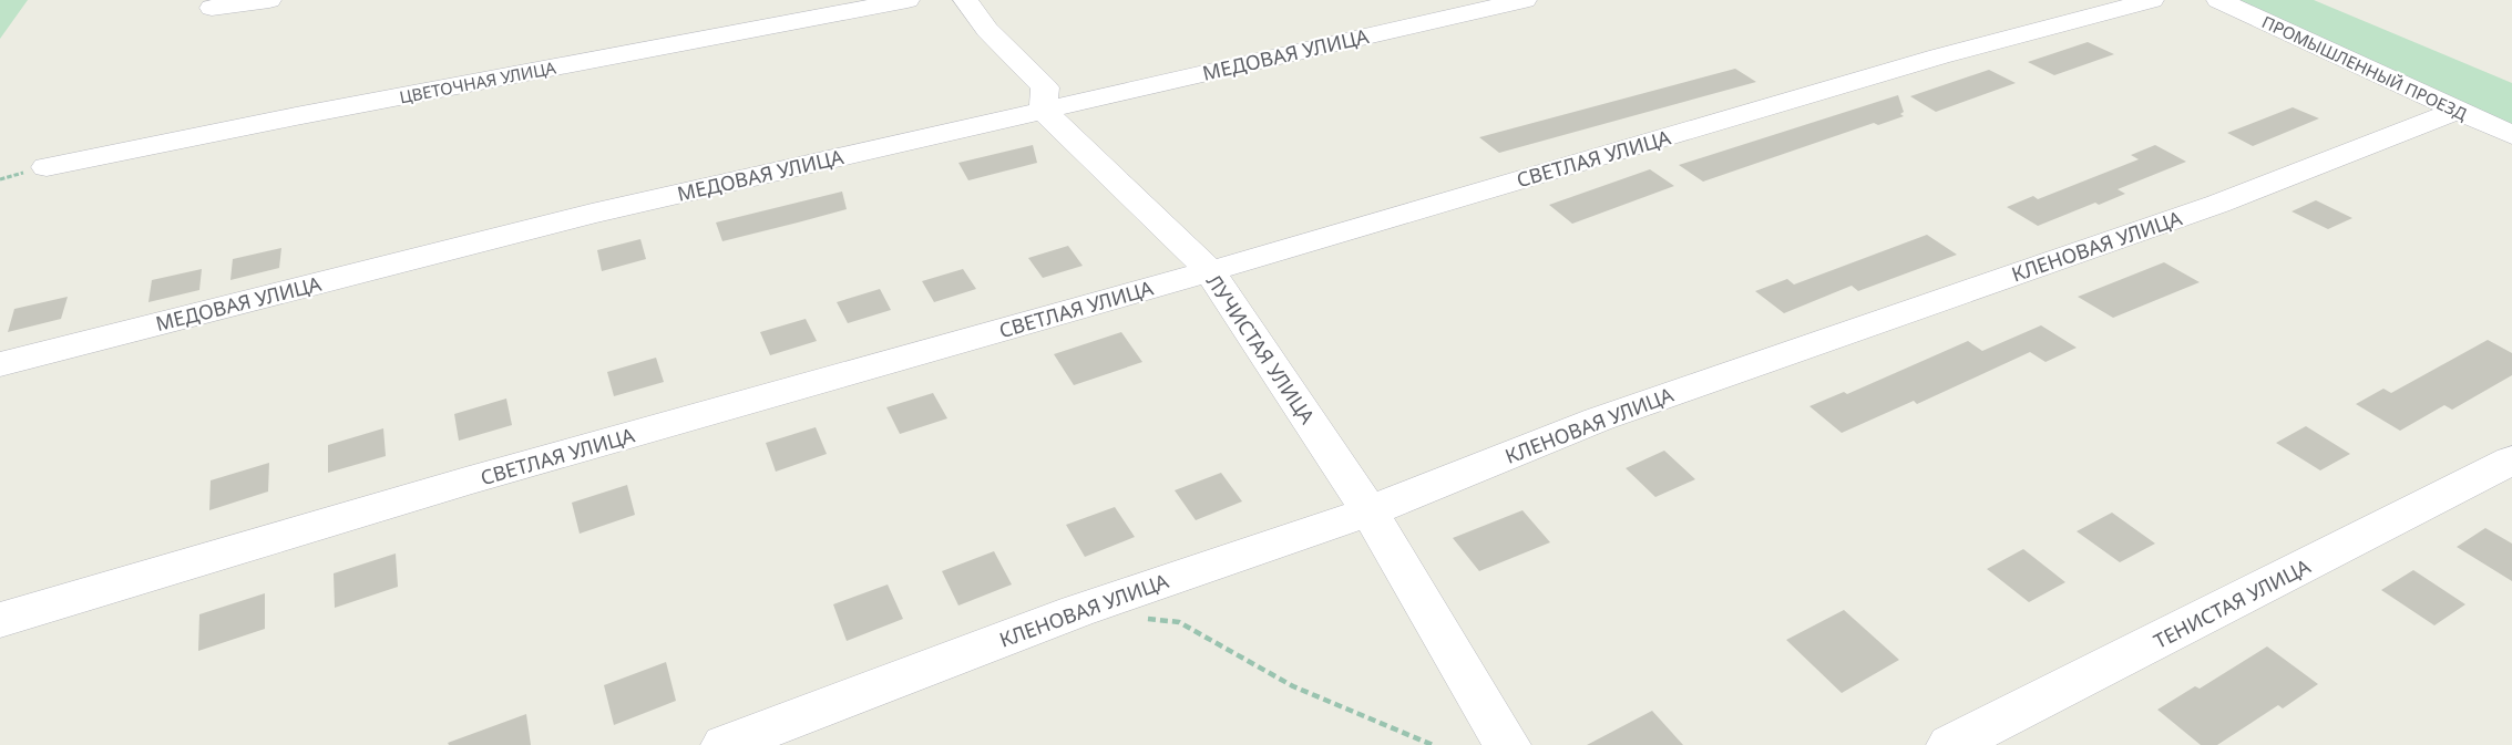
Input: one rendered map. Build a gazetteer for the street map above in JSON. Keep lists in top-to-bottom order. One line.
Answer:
{"streets":{"street":["МЕДОВАЯ УЛИЦА","ПРОМЫШЛЕННЫЙ ПРОЕЗД","ЦВЕТОЧНАЯ УЛИЦА","СВЕТЛАЯ УЛИЦА","КЛЕНОВАЯ УЛИЦА","ЛУЧИСТАЯ УЛИЦА","ТЕНИСТАЯ УЛИЦА"]},"crossings":[["МЕДОВАЯ УЛИЦА","ЛУЧИСТАЯ УЛИЦА"],["ПРОМЫШЛЕННЫЙ ПРОЕЗД","КЛЕНОВАЯ УЛИЦА"],["СВЕТЛАЯ УЛИЦА","ЛУЧИСТАЯ УЛИЦА"],["КЛЕНОВАЯ УЛИЦА","ЛУЧИСТАЯ УЛИЦА"]]}
